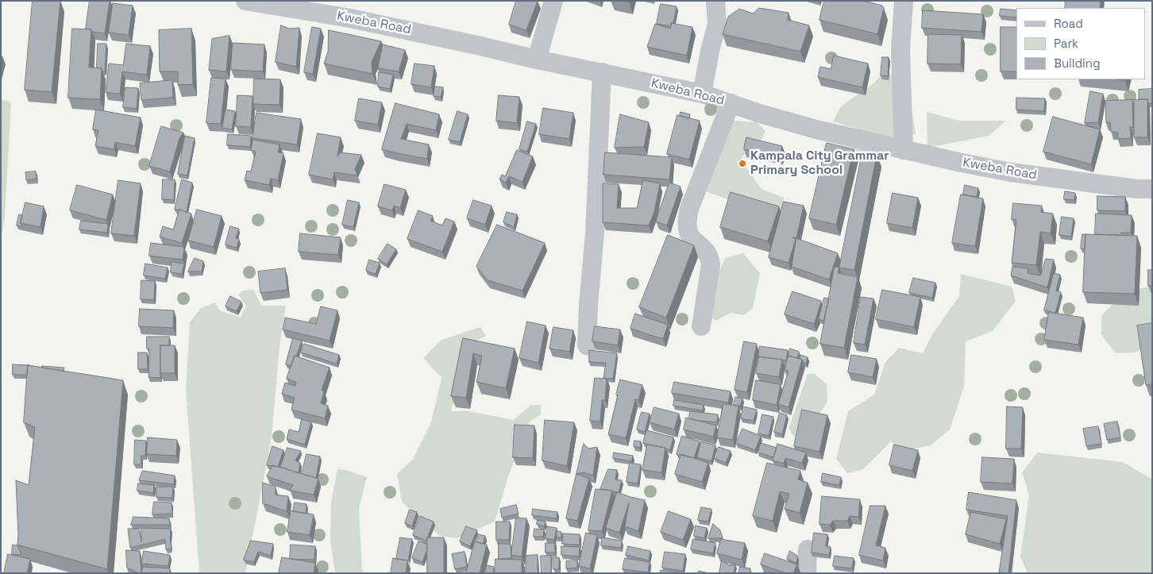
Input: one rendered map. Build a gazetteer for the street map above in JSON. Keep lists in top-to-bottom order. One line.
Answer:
{"streets":{"street":["Kweba Road"]},"places":["Kampala City Grammar Primary School"],"legend":["Road","Park","Building"]}
